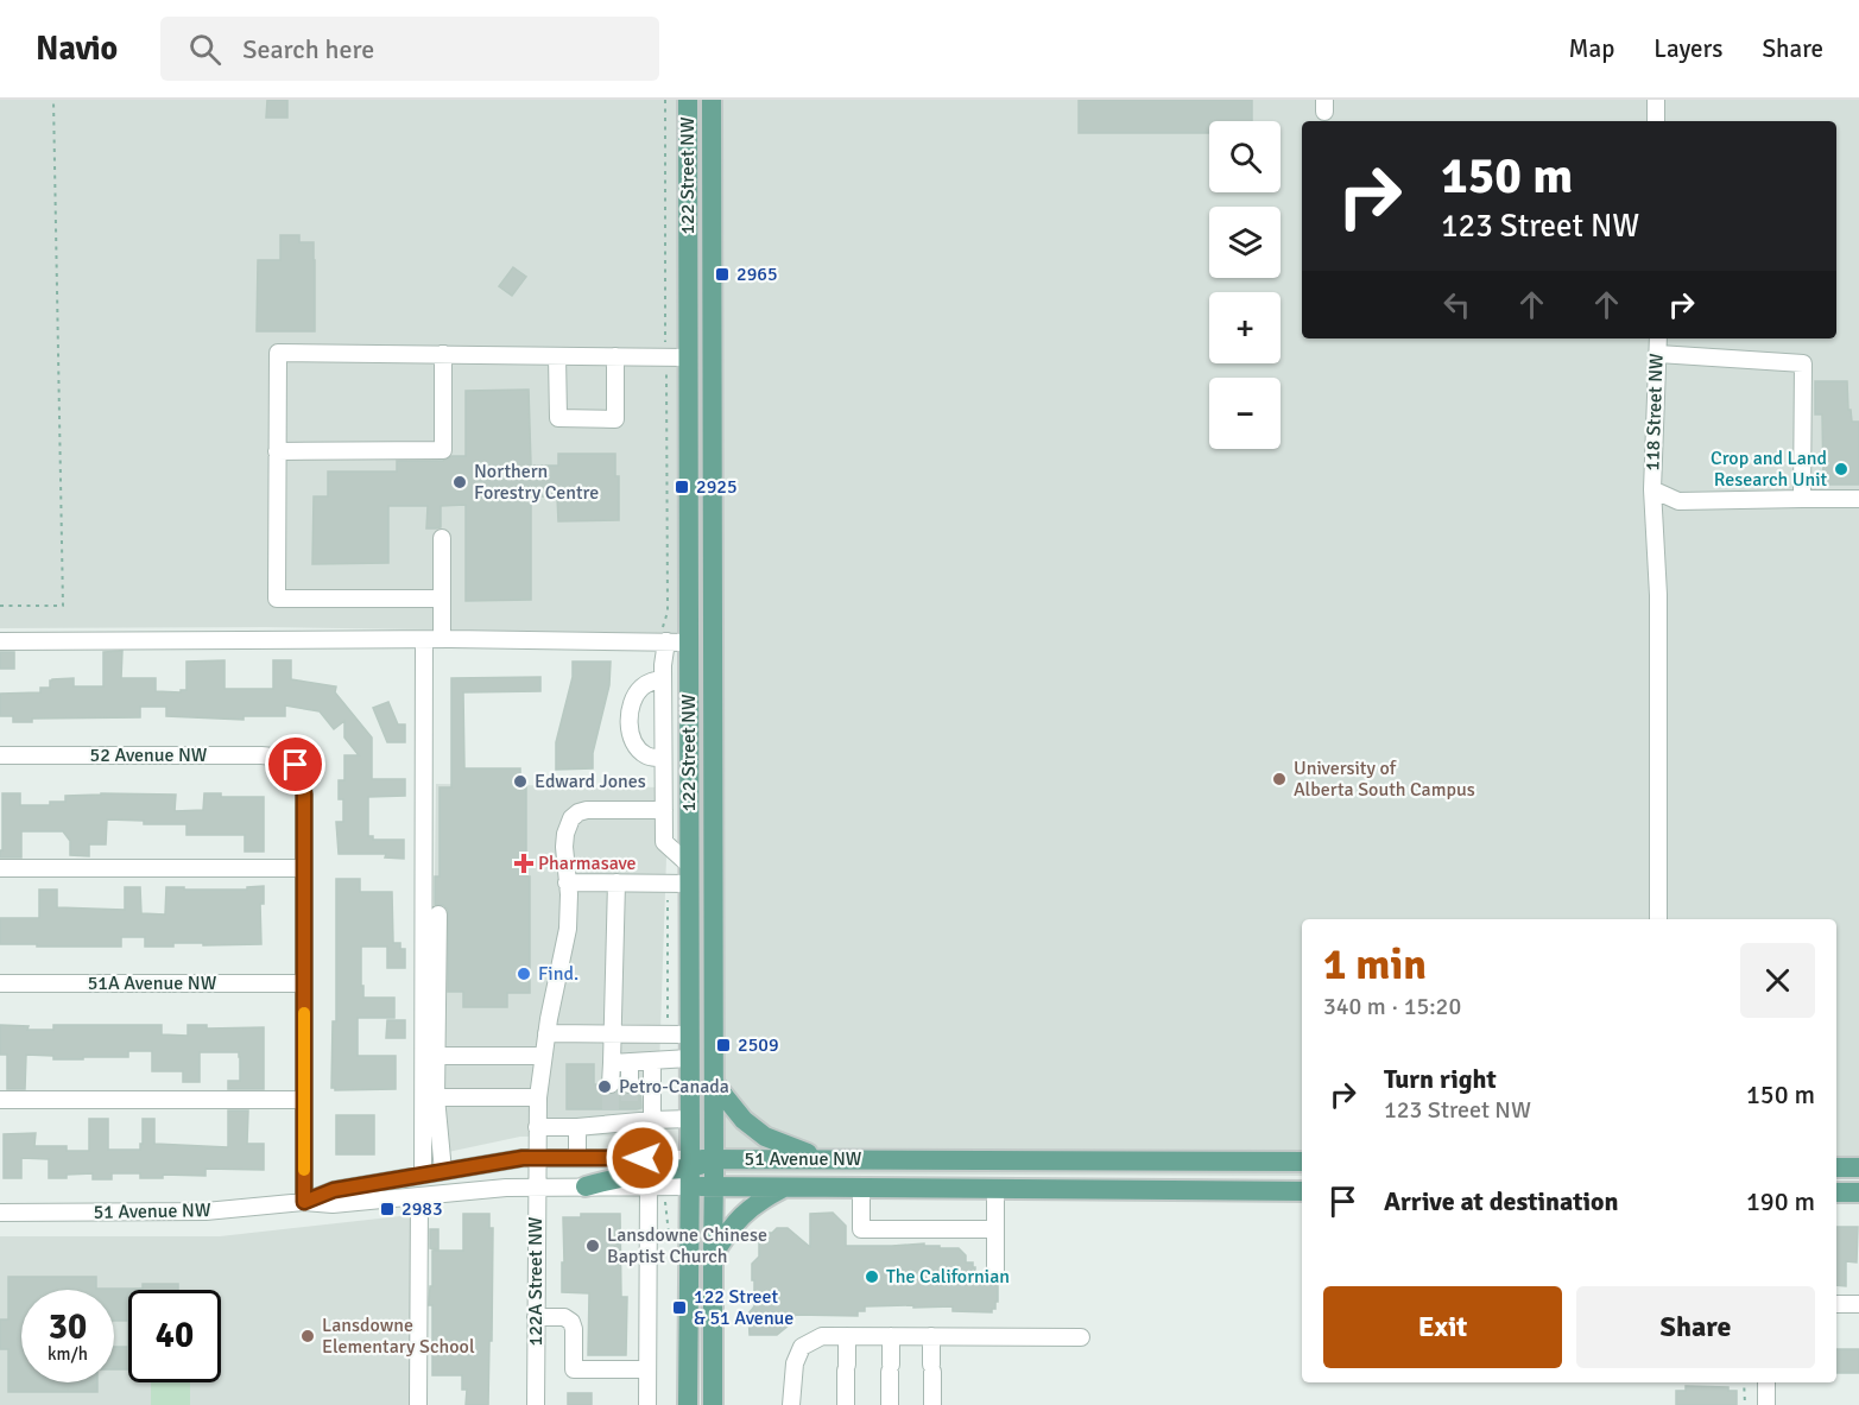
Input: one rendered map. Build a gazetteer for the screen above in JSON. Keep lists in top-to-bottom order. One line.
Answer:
{"streets":{"main road":["122 Street NW","51 Avenue NW"],"street":["118 Street NW","52 Avenue NW","51A Avenue NW","122A Street NW"]},"crossings":[["122 Street NW","51 Avenue NW"],["51 Avenue NW","122A Street NW"]],"places":{"transit":["2965","2925","2509","2983","122 Street & 51 Avenue"],"other":["Crop and Land Research Unit","Northern Forestry Centre","University of Alberta South Campus","Edward Jones","Find.","Petro-Canada","Lansdowne Chinese Baptist Church","The Californian","Lansdowne Elementary School"],"health":["Pharmasave"]},"page":{"header":"Navio","search":"Search here","nav":["Map","Layers","Share"],"map_buttons":["+","−"],"turn":["150 m","123 Street NW"],"heading":["1 min","340 m · 15:20"],"list":[{"name":"Turn right","note":"123 Street NW","value":"150 m"},{"name":"Arrive at destination","value":"190 m"}],"buttons":["Exit","Share"],"speed":"30 km/h","limit":"40"}}
